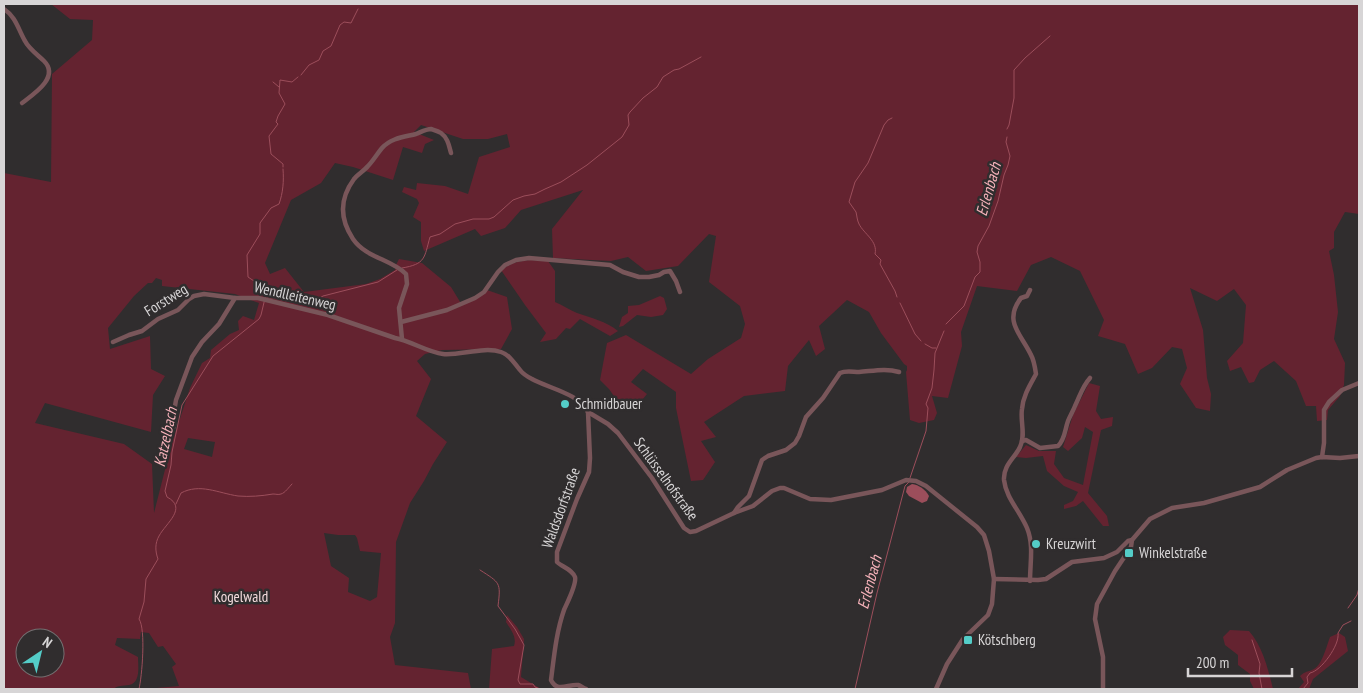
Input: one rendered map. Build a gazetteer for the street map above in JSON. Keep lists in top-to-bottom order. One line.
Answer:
{"streets":{"street":["Wendlleitenweg","Forstweg","Schlüsselhofstraße","Waldsdorfstraße"]},"crossings":[["Wendlleitenweg","Forstweg"],["Schlüsselhofstraße","Waldsdorfstraße"]],"water":["Erlenbach","Katzelbach"],"parks":["Kogelwald"],"places":{"other":["Schmidbauer","Kreuzwirt"],"transit":["Winkelstraße","Kötschberg"]},"scale_bar":"200 m","north":"top right"}
